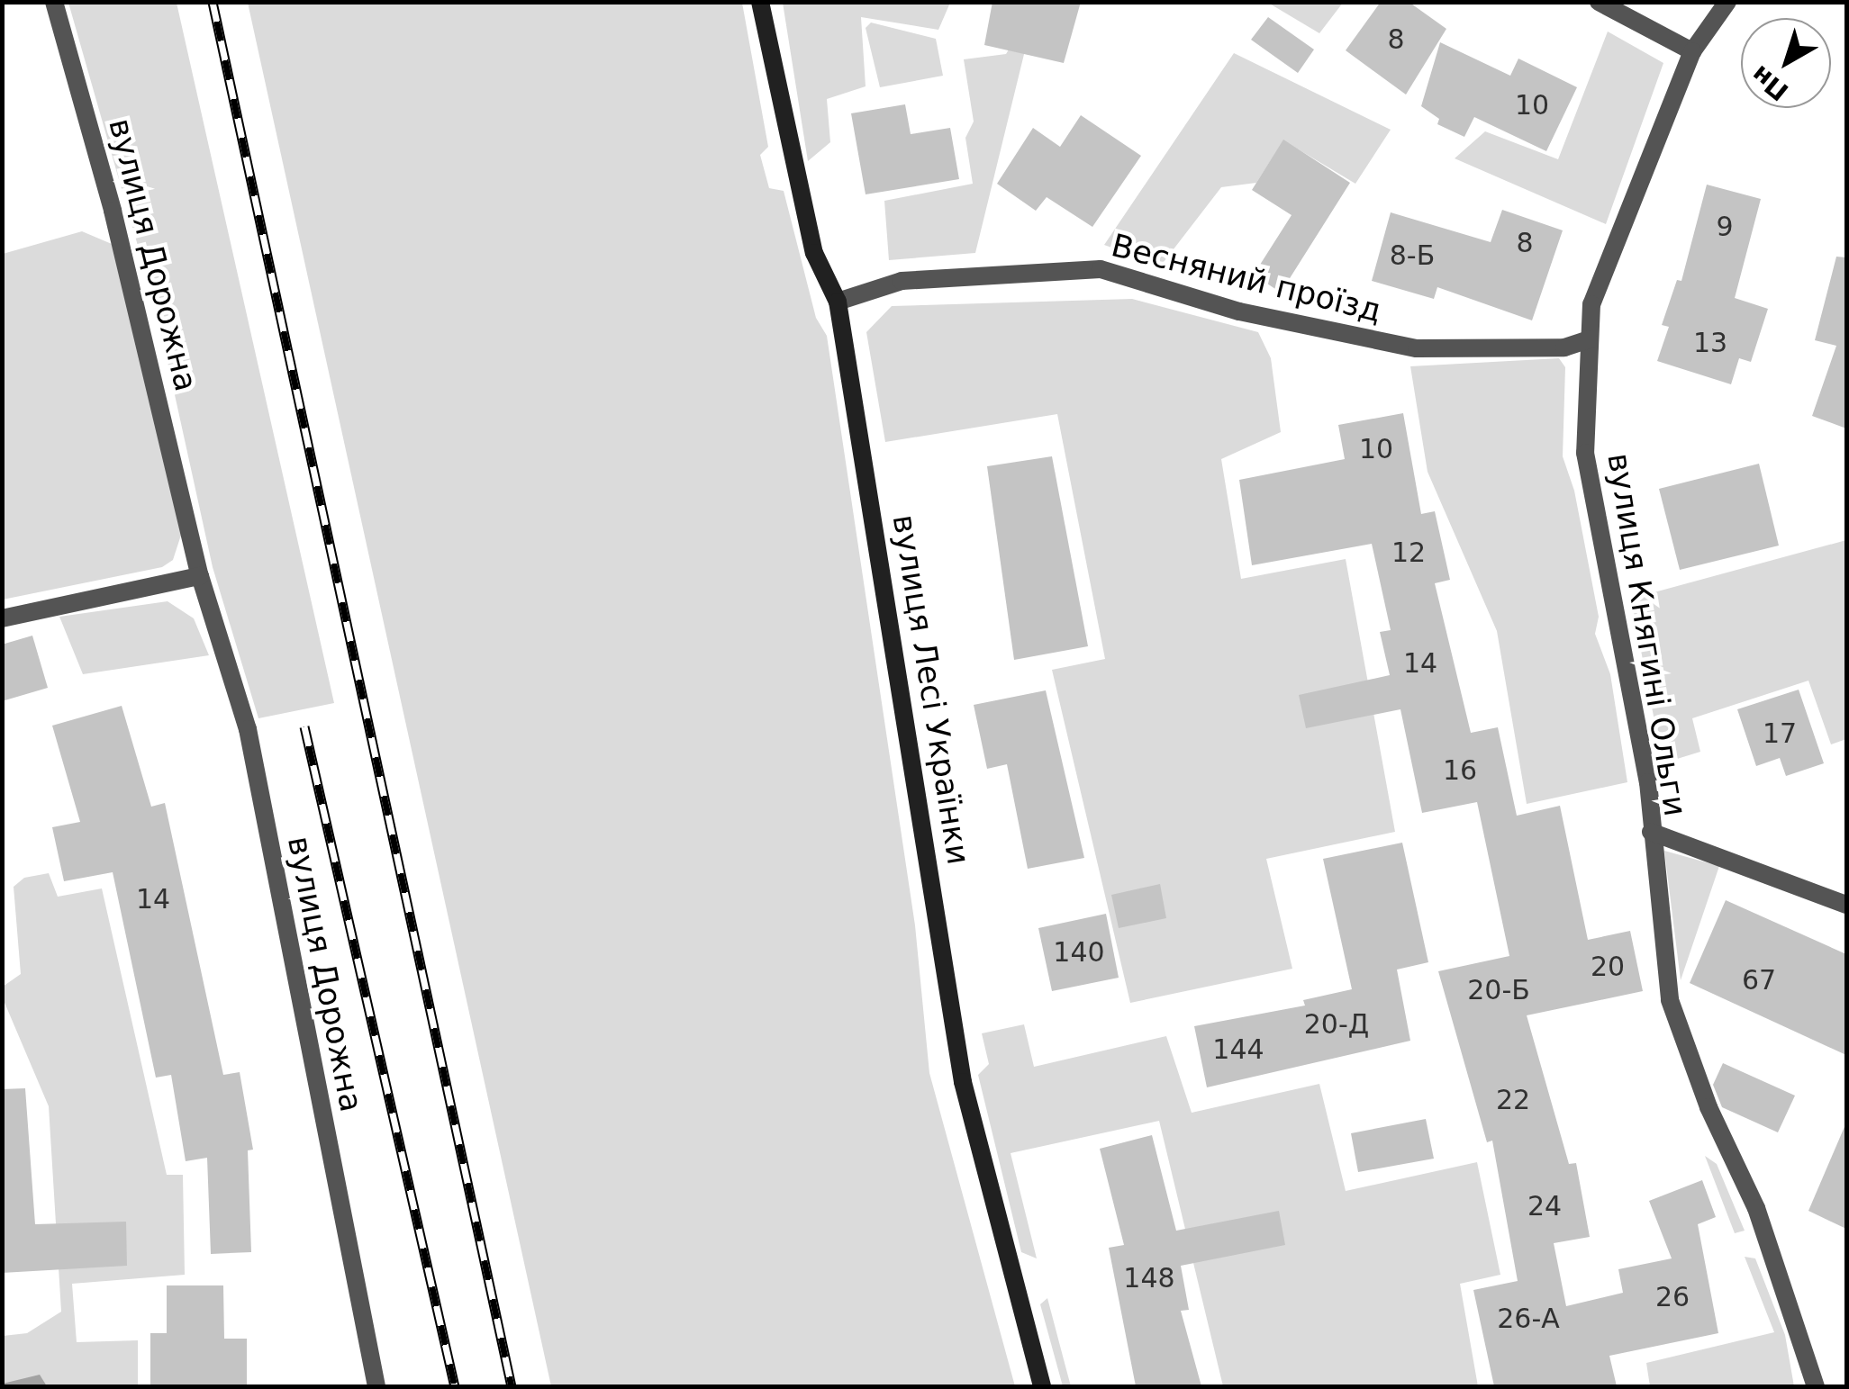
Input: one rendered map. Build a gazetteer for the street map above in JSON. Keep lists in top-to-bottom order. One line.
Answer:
{"streets":{"street":["вулиця Дорожна","Весняний проїзд","вулиця Княгині Ольги","вулиця Лесі Українки"]},"crossings":[["Весняний проїзд","вулиця Княгині Ольги"],["Весняний проїзд","вулиця Лесі Українки"]],"house_numbers":["8","10","9","8","8-Б","13","10","12","14","17","16","14","140","20","67","20-Б","20-Д","144","22","24","148","26","26-А"],"north":"bottom left"}
